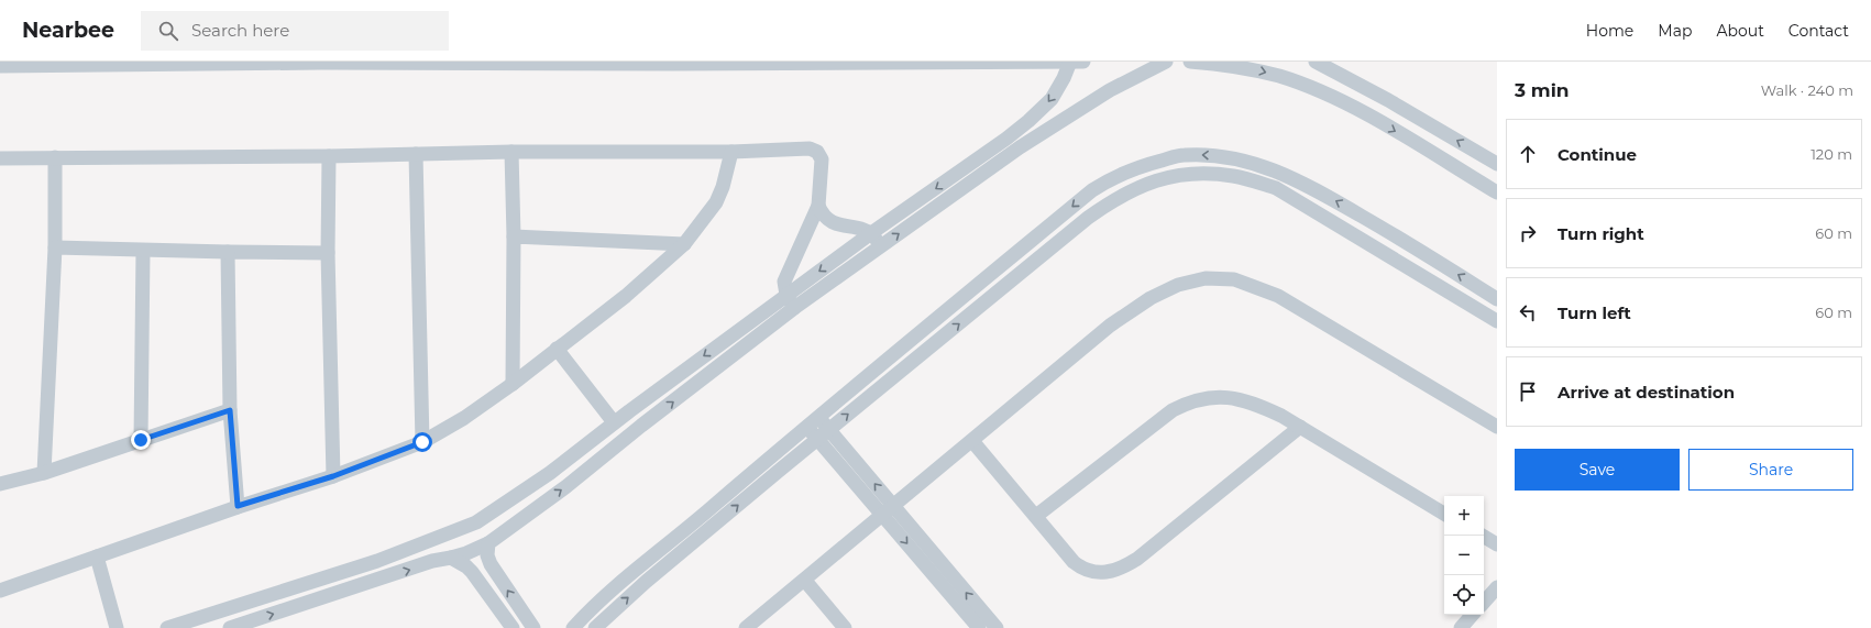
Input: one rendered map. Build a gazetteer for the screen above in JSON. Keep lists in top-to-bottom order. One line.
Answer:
{"page":{"header":"Nearbee","search":"Search here","nav":["Home","Map","About","Contact"],"heading":["3 min","Walk · 240 m"],"list":[["Continue","120 m"],["Turn right","60 m"],["Turn left","60 m"],"Arrive at destination"],"buttons":["Save","Share"],"map_buttons":["+","−"]}}
